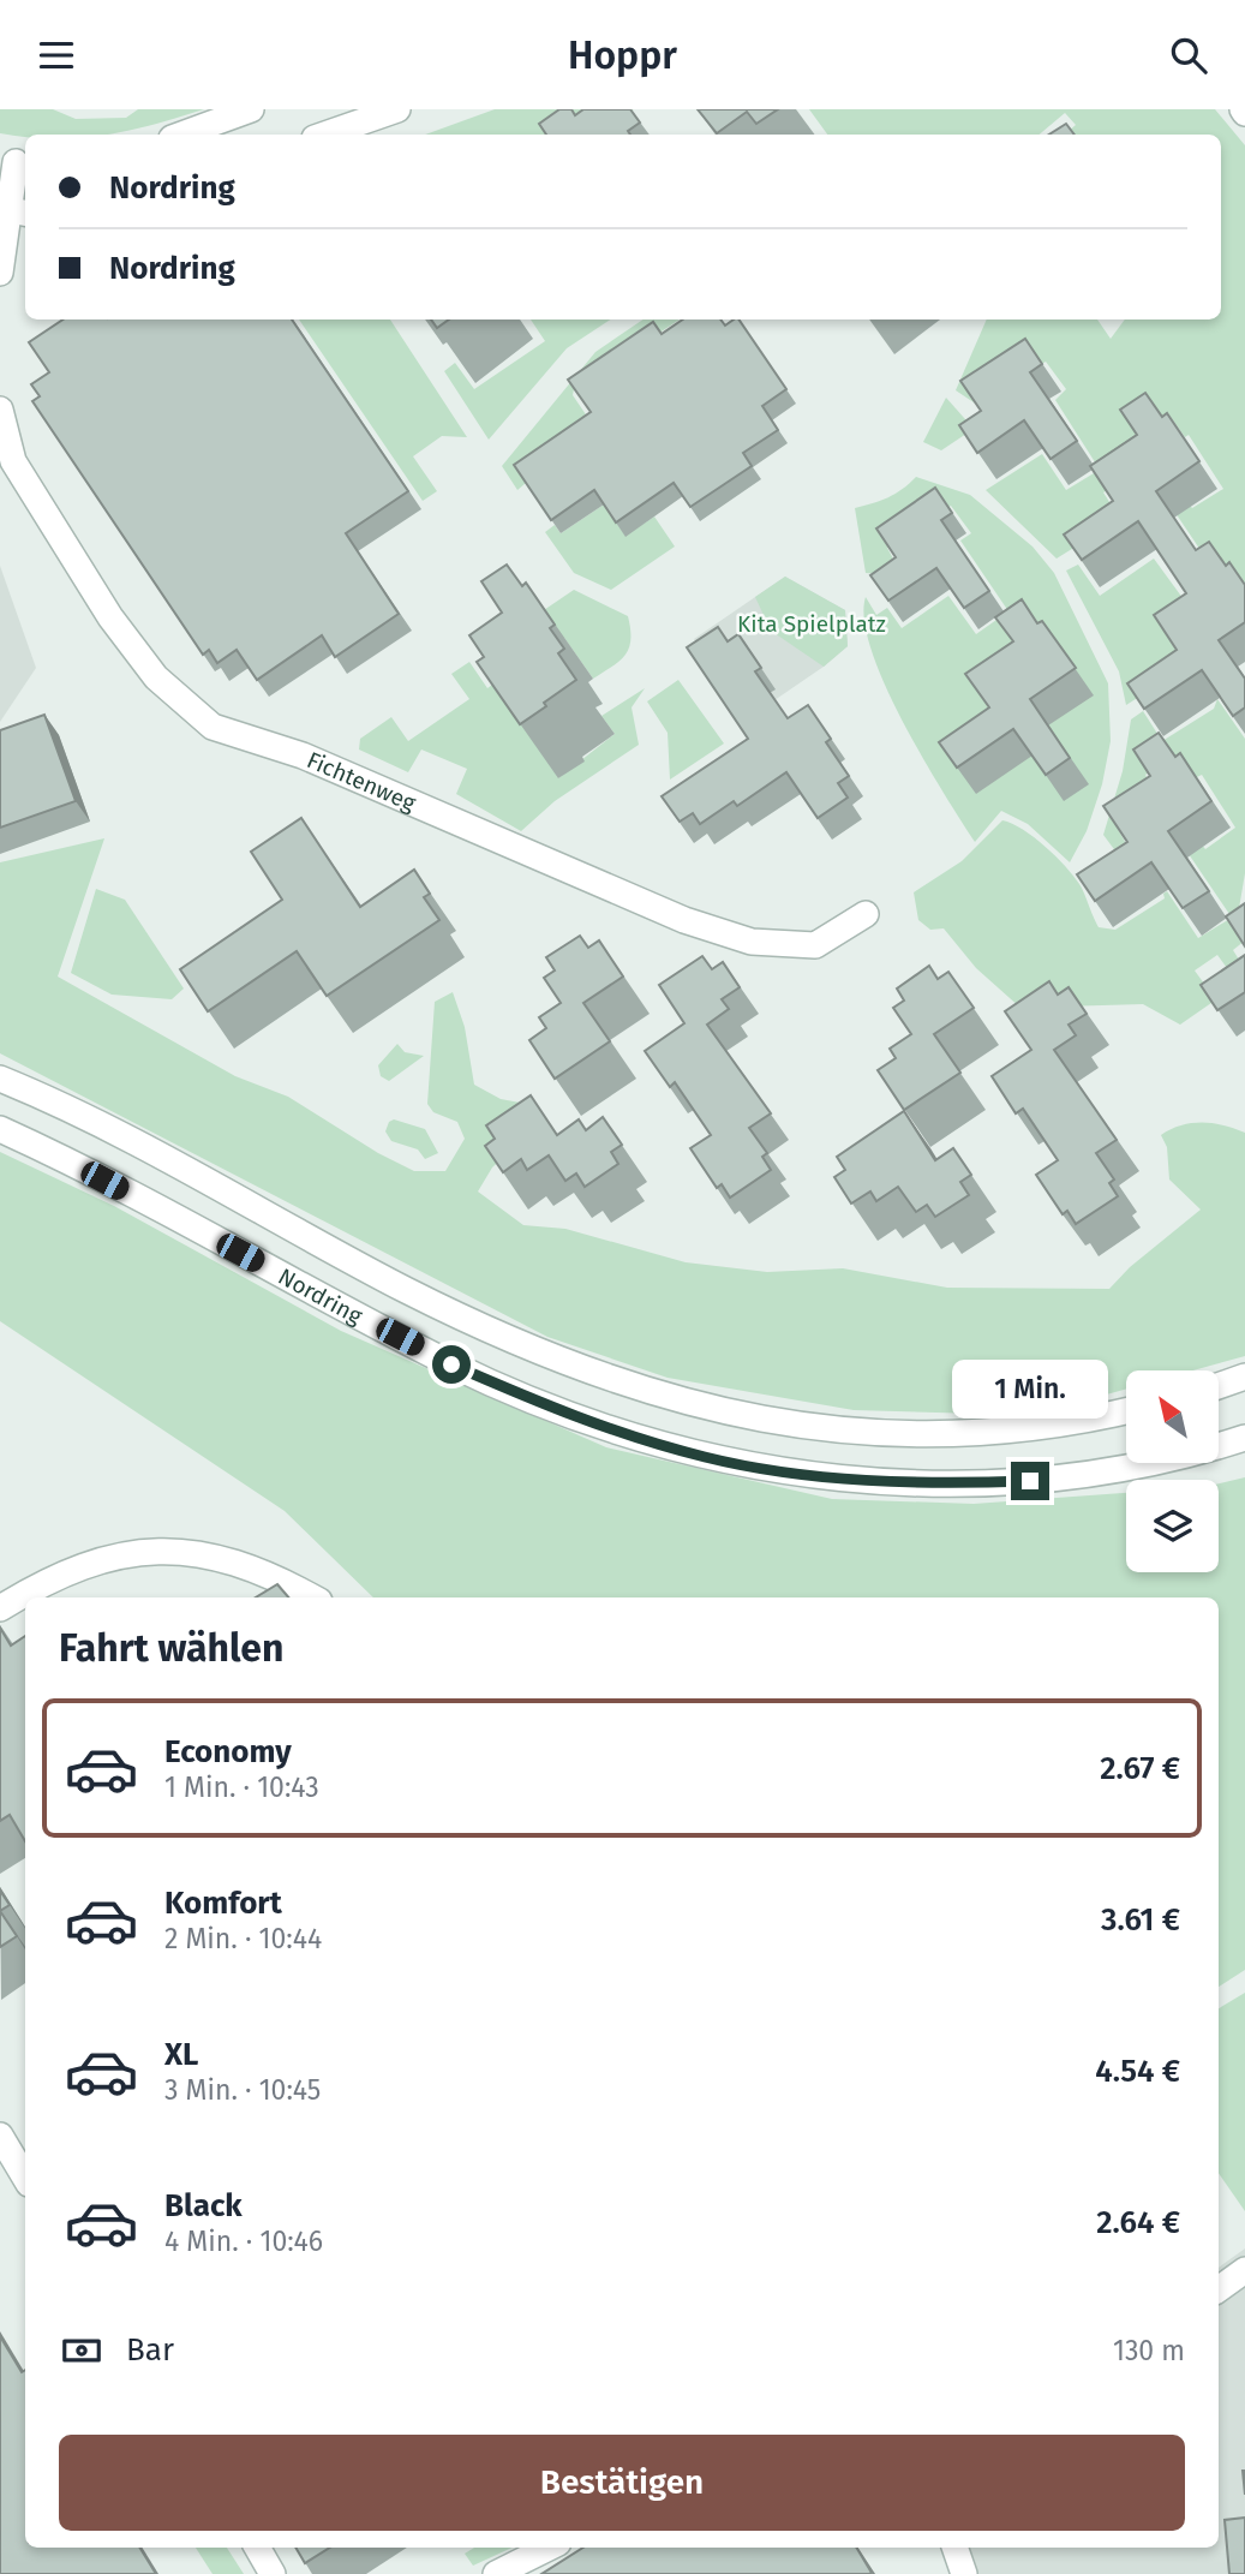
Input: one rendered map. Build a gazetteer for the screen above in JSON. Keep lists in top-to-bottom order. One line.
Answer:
{"streets":{"street":["Fichtenweg","Nordring"]},"parks":["Kita Spielplatz"],"north":"top left","page":{"header":"Hoppr","banner":["Nordring","Nordring"],"bubble":"1 Min.","heading":"Fahrt wählen","list":[{"name":"Economy","note":"1 Min. · 10:43","value":"2.67 €"},{"name":"Komfort","note":"2 Min. · 10:44","value":"3.61 €"},{"name":"XL","note":"3 Min. · 10:45","value":"4.54 €"},{"name":"Black","note":"4 Min. · 10:46","value":"2.64 €"}],"pay":["Bar","130 m"],"buttons":"Bestätigen"}}
